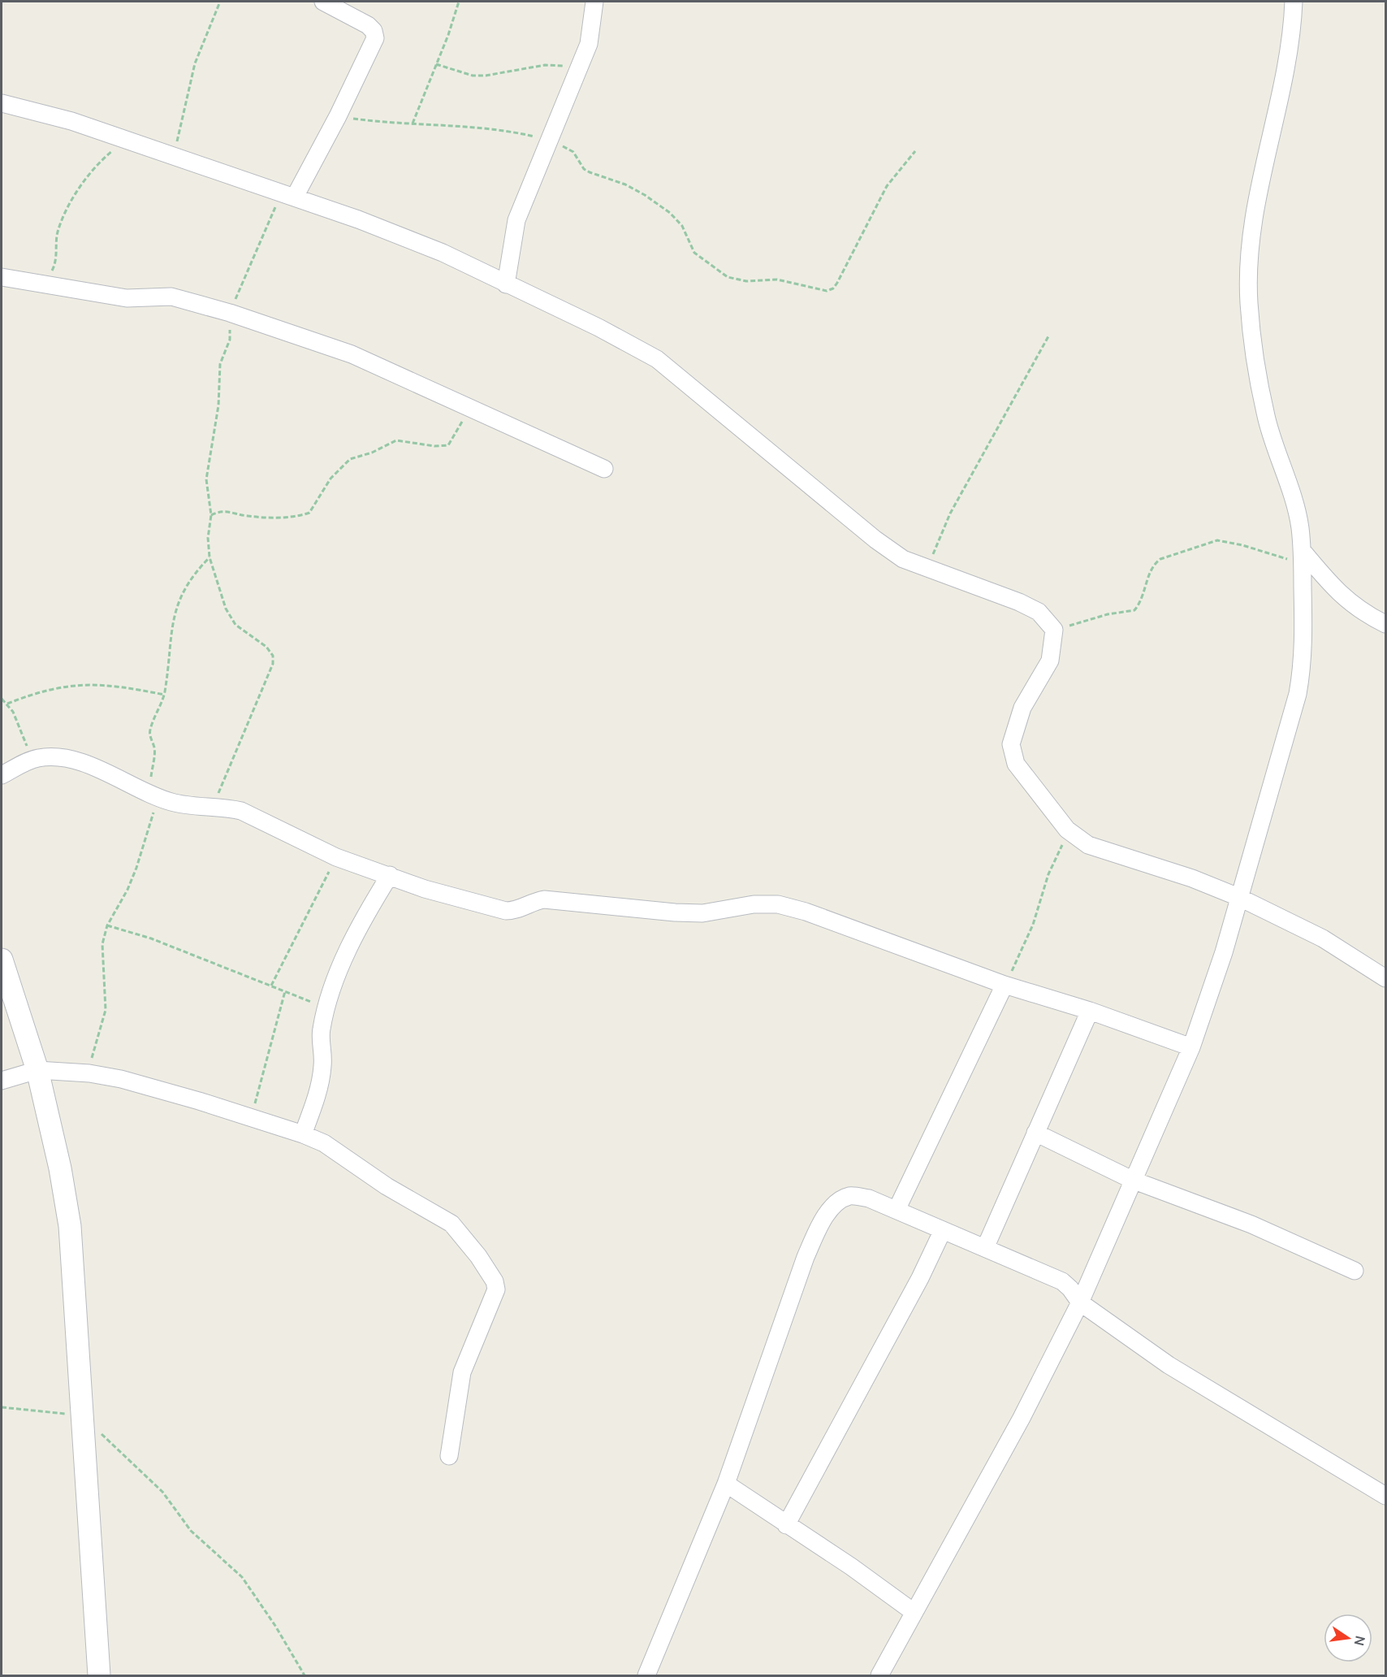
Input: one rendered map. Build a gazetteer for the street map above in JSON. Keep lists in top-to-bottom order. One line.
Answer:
{"north":"right"}
